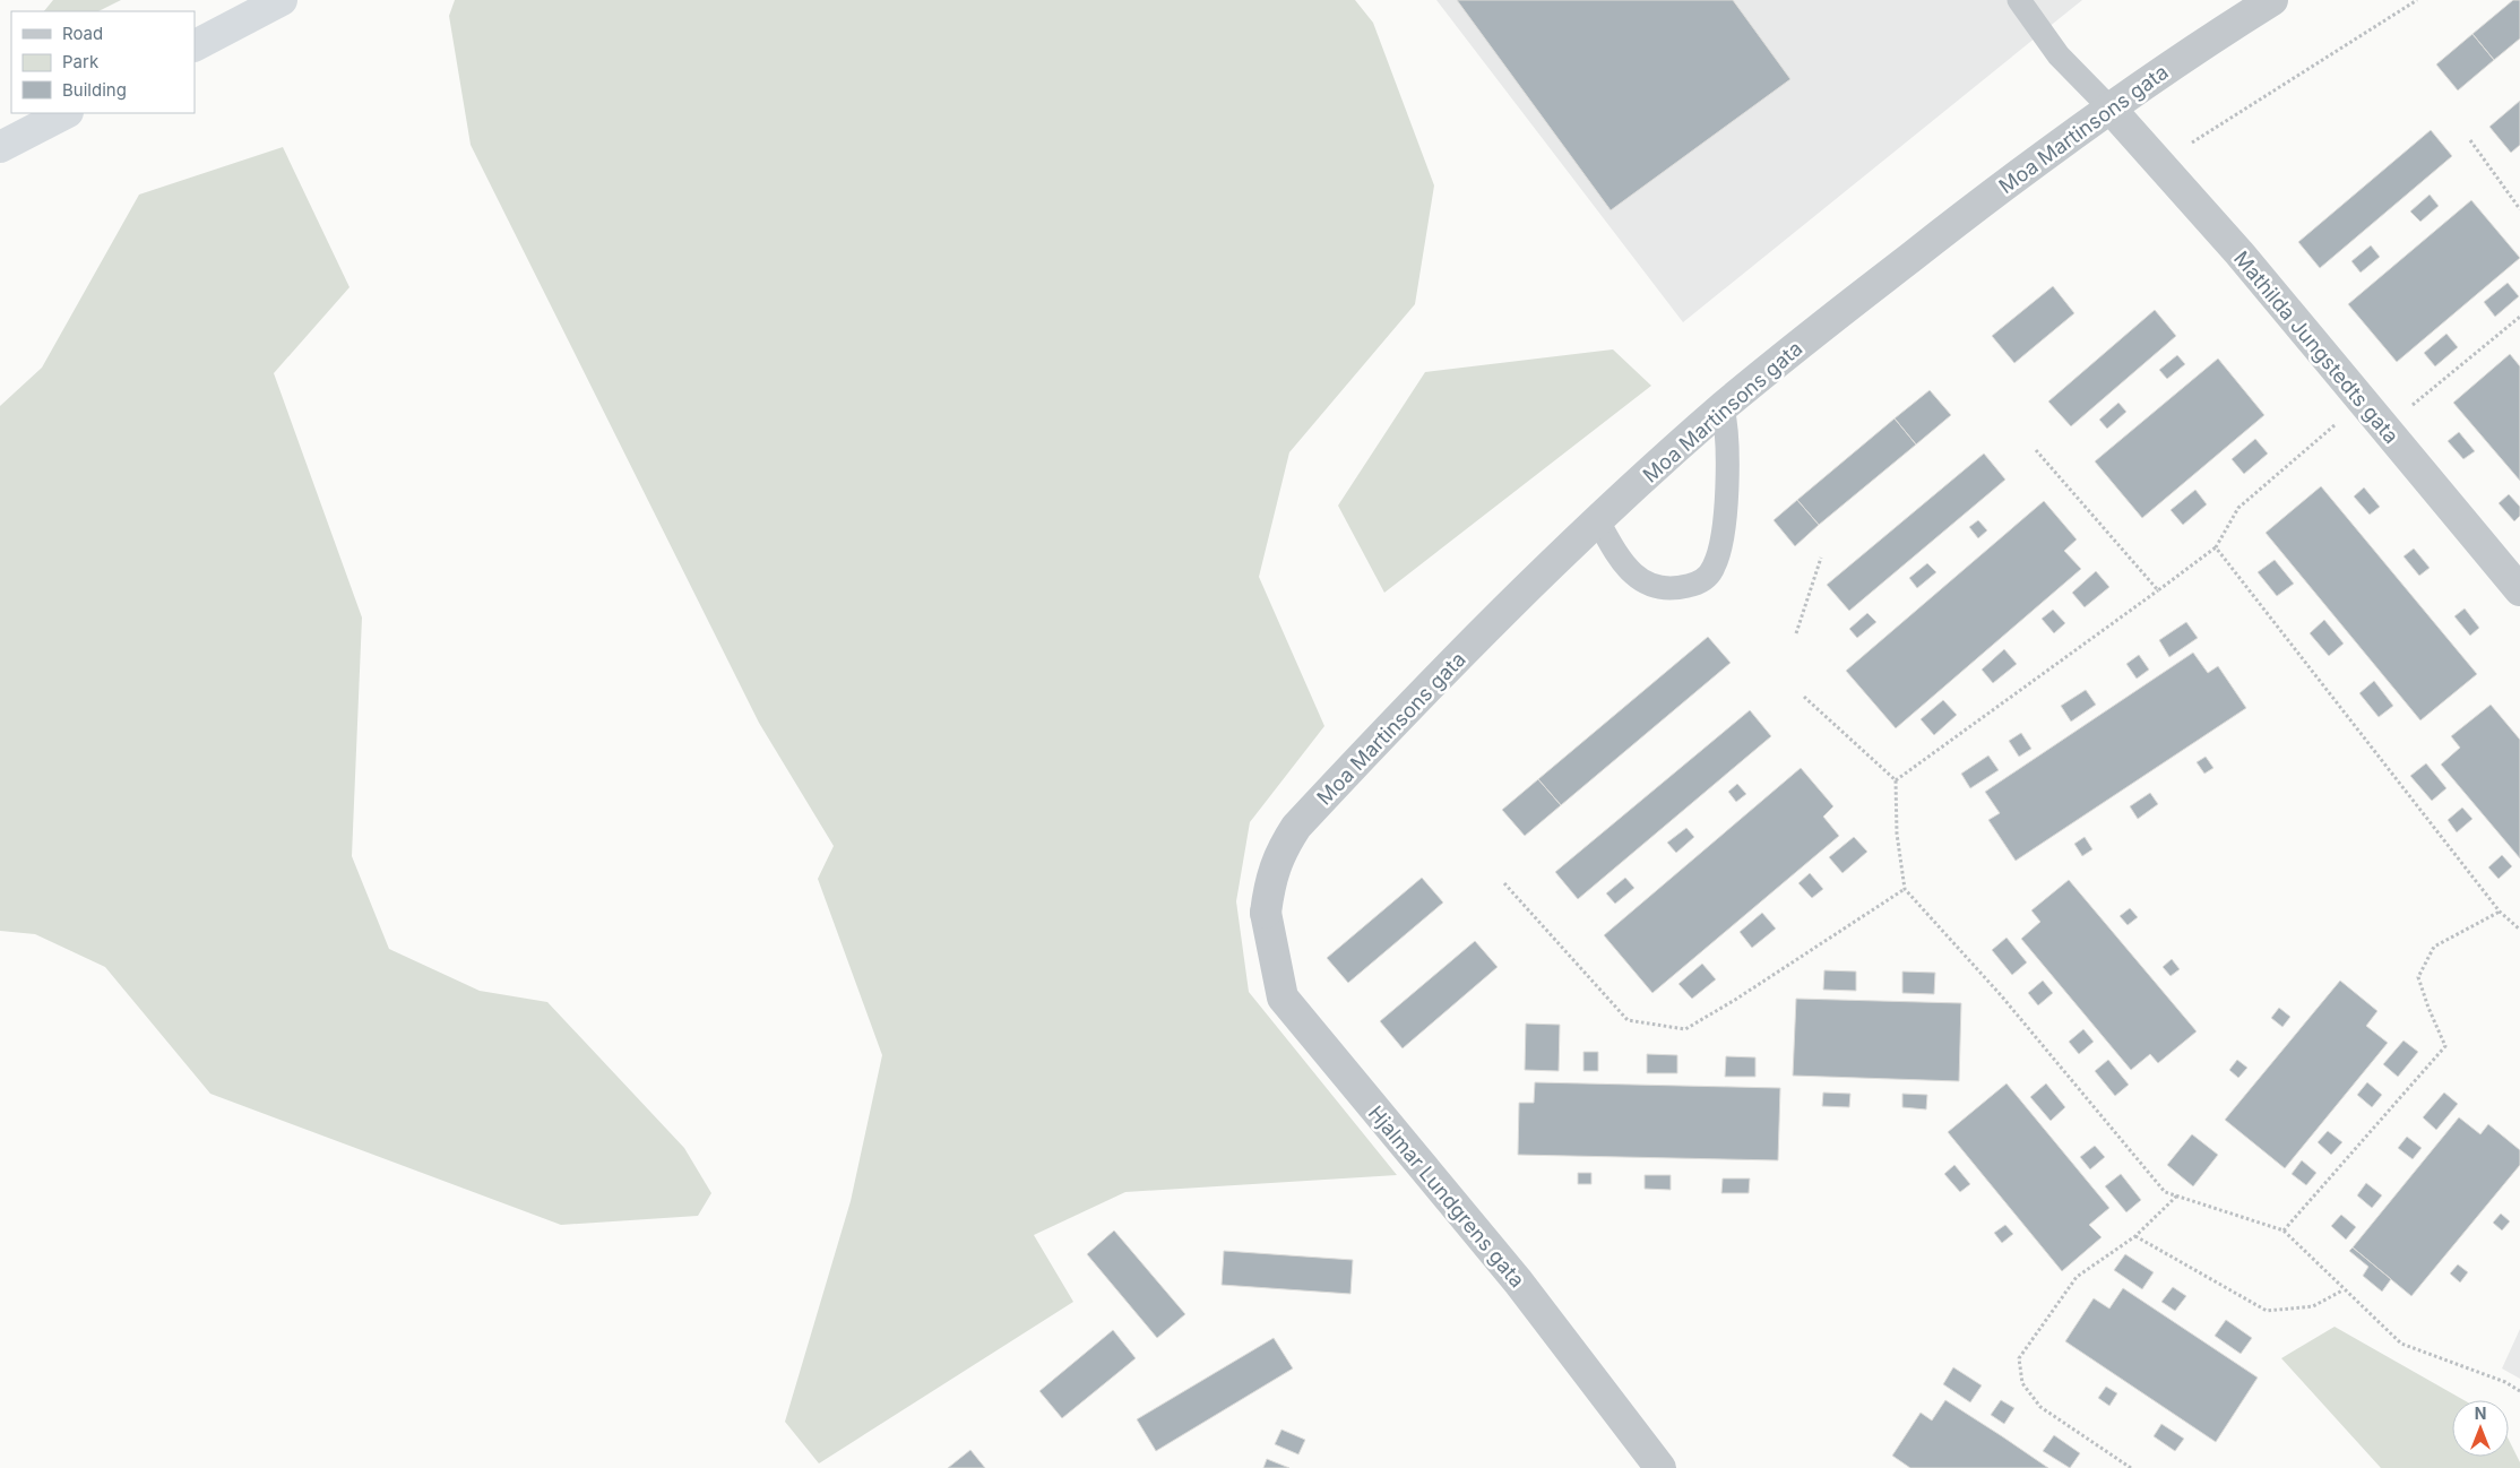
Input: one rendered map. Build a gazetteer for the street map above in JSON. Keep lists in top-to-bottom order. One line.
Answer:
{"streets":{"street":["Moa Martinsons gata","Mathilda Jungstedts gata","Hjalmar Lundgrens gata"]},"crossings":[["Moa Martinsons gata","Mathilda Jungstedts gata"],["Moa Martinsons gata","Hjalmar Lundgrens gata"]],"legend":["Road","Park","Building"],"north":"top"}
